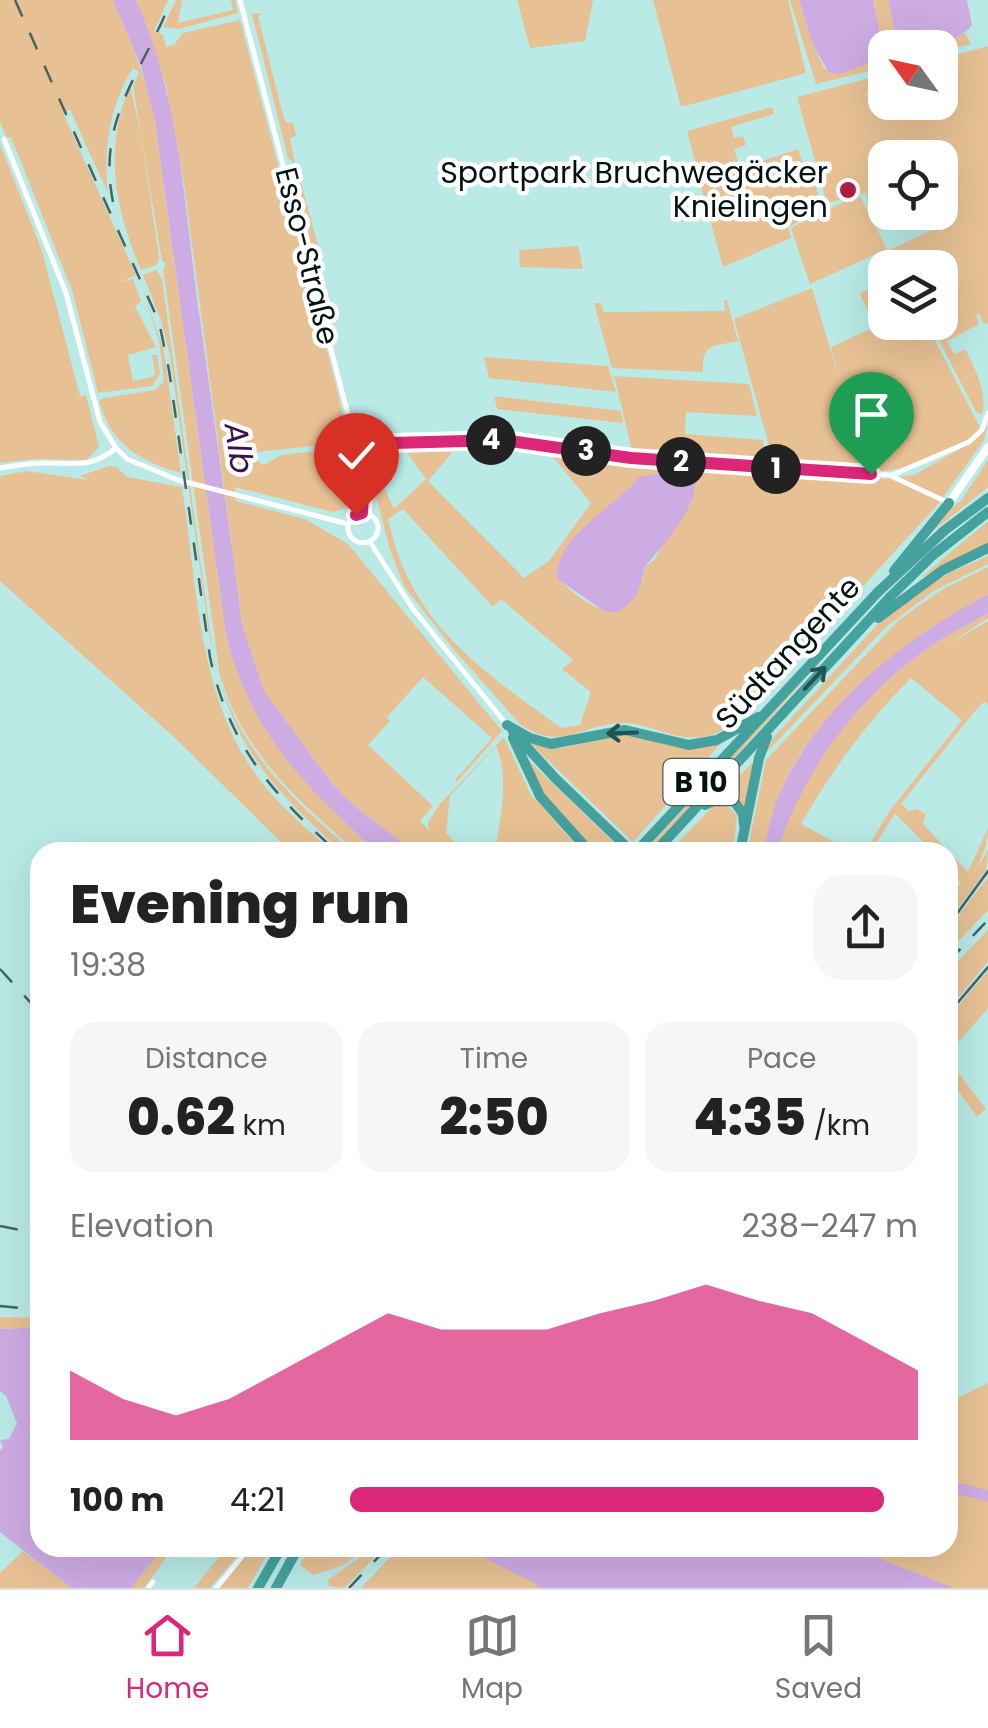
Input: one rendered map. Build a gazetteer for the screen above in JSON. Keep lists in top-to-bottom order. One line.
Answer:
{"streets":{"highway":["Südtangente","B 10"],"street":["Esso-Straße"]},"water":["Alb"],"places":["Sportpark Bruchwegäcker Knielingen"],"north":"top left","page":{"pins":["4","3","2","1"],"heading":["Evening run","19:38"],"stats":[["Distance","0.62 km"],["Time","2:50"],["Pace","4:35 /km"]],"chart":["Elevation","238–247 m"],"list":[{"name":"100 m","note":"4:21"}],"tabs":["Home","Map","Saved"]}}
